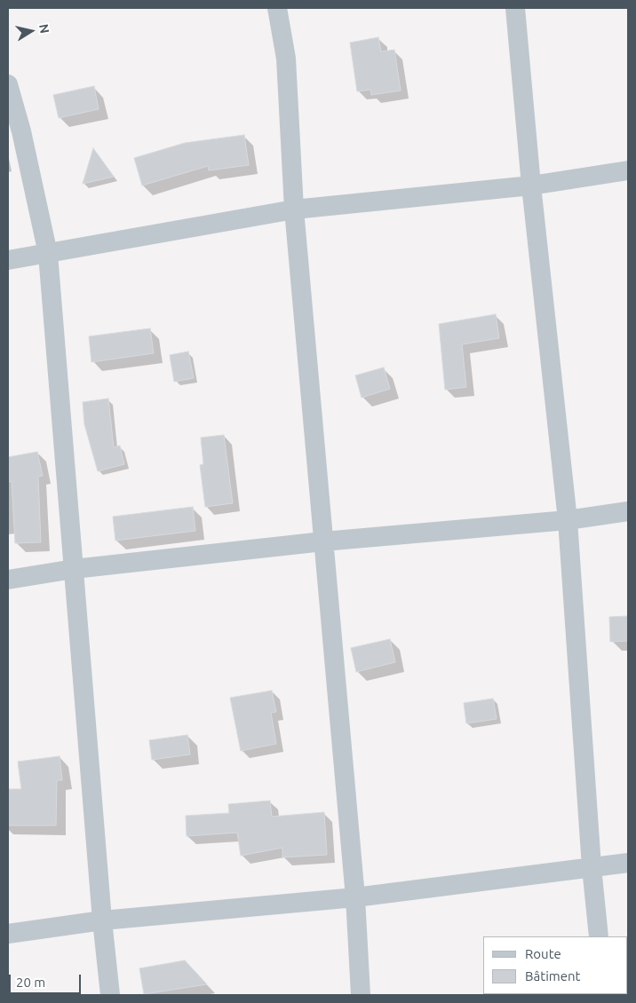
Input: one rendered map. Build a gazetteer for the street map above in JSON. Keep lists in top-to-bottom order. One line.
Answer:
{"legend":["Route","Bâtiment"],"scale_bar":"20 m","north":"right"}
